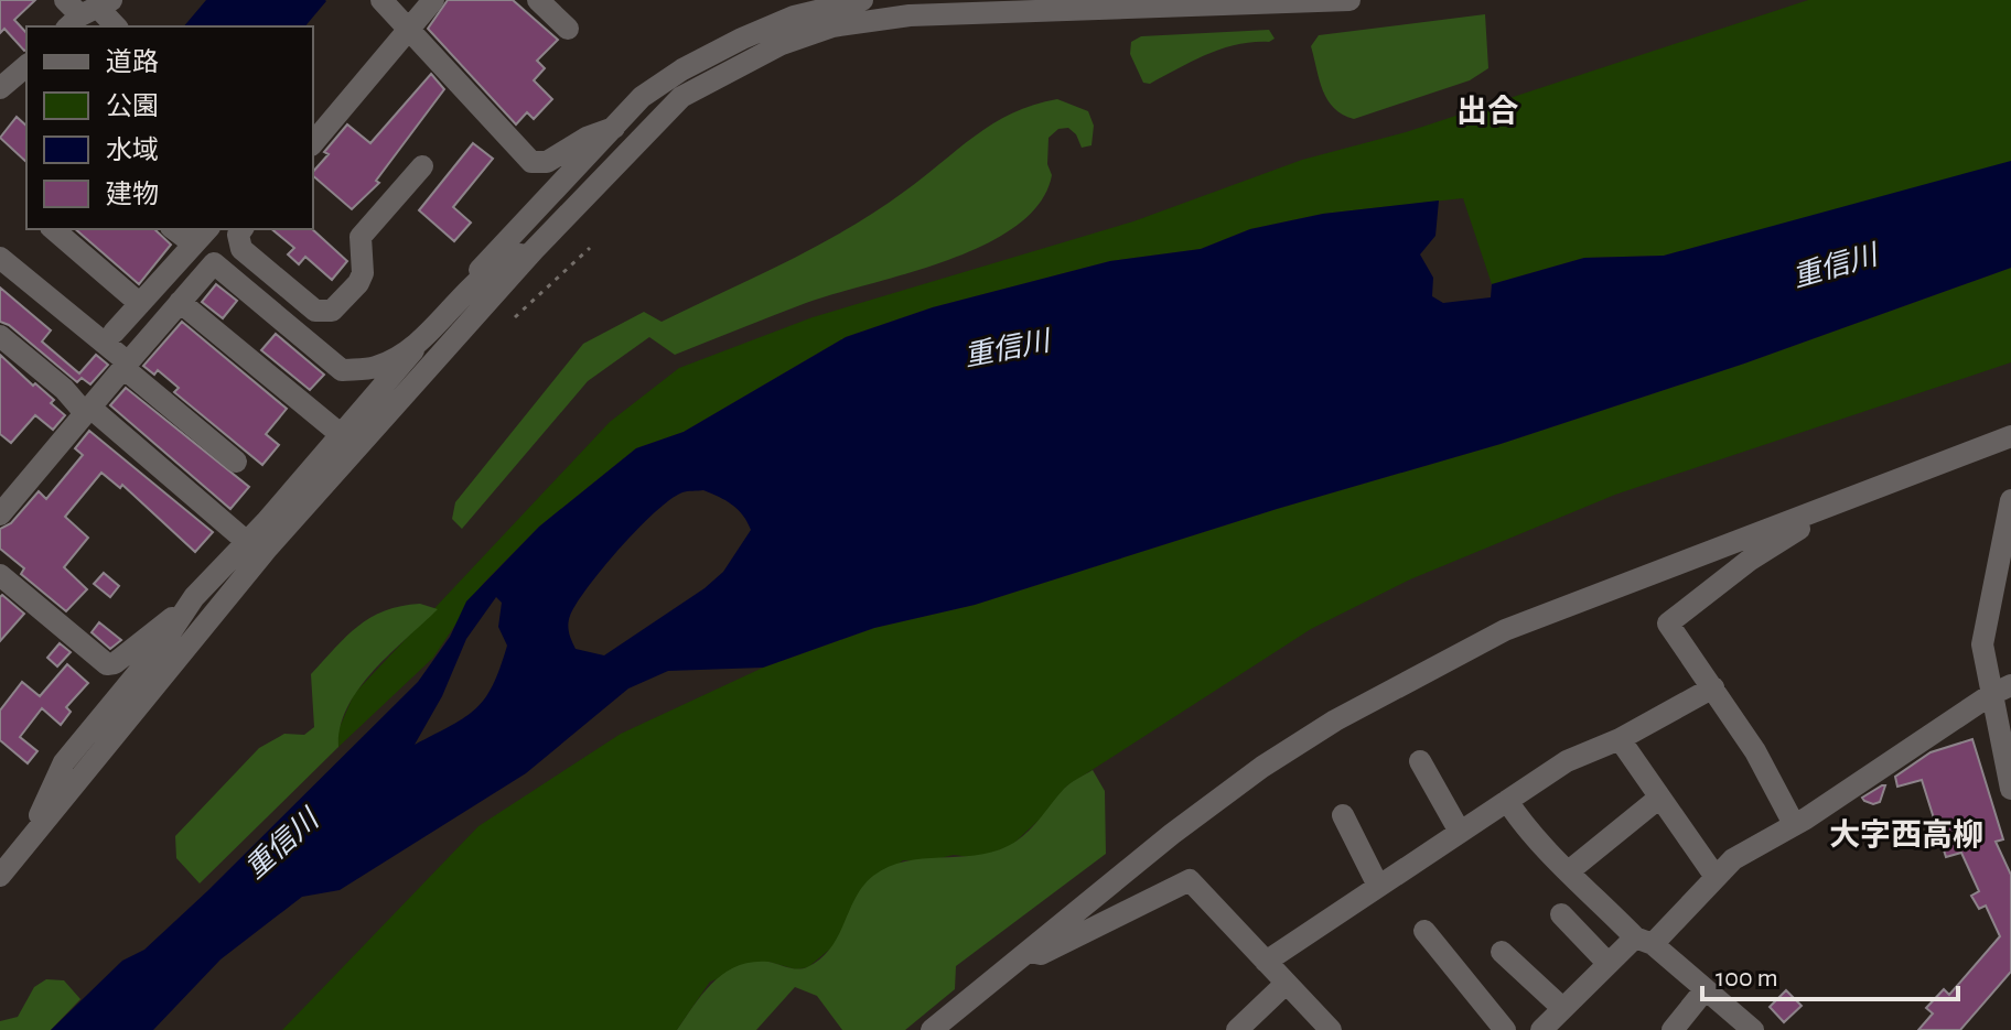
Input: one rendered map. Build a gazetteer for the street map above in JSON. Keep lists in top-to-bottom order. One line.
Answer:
{"districts":["出合","大字西高柳"],"water":["重信川"],"legend":["道路","公園","水域","建物"],"scale_bar":"100 m"}
